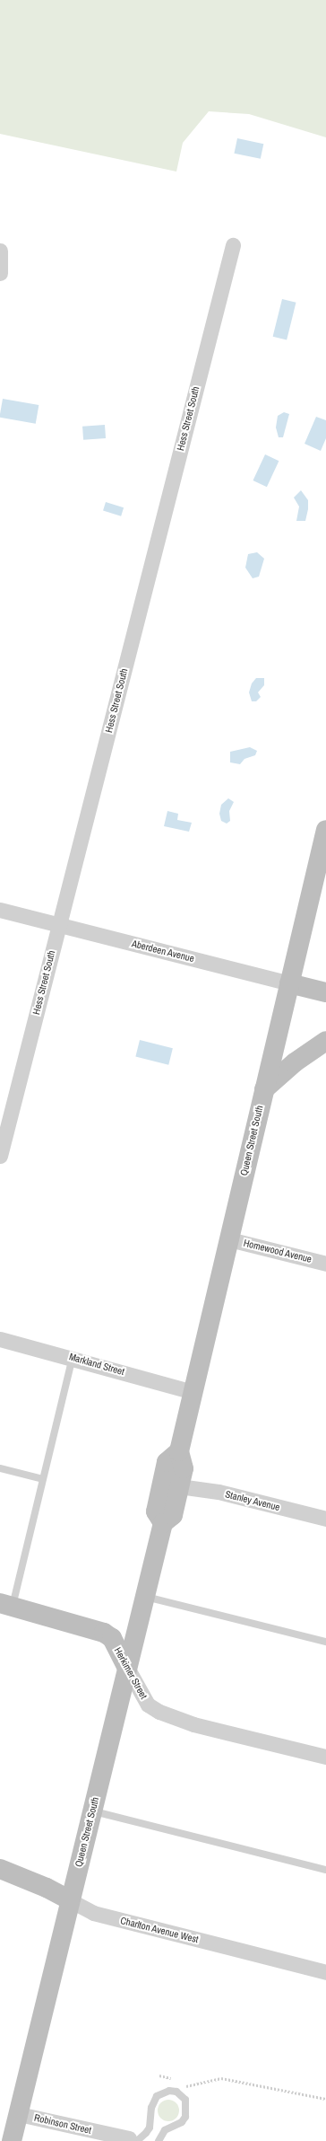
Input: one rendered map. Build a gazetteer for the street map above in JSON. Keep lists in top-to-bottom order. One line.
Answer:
{"streets":{"main road":["Aberdeen Avenue","Queen Street South","Herkimer Street","Charlton Avenue West"],"street":["Hess Street South","Homewood Avenue","Markland Street","Stanley Avenue","Robinson Street"]},"crossings":[["Hess Street South","Aberdeen Avenue"],["Aberdeen Avenue","Queen Street South"],["Queen Street South","Homewood Avenue"],["Queen Street South","Markland Street"],["Queen Street South","Stanley Avenue"],["Queen Street South","Herkimer Street"],["Queen Street South","Charlton Avenue West"],["Queen Street South","Robinson Street"]]}
